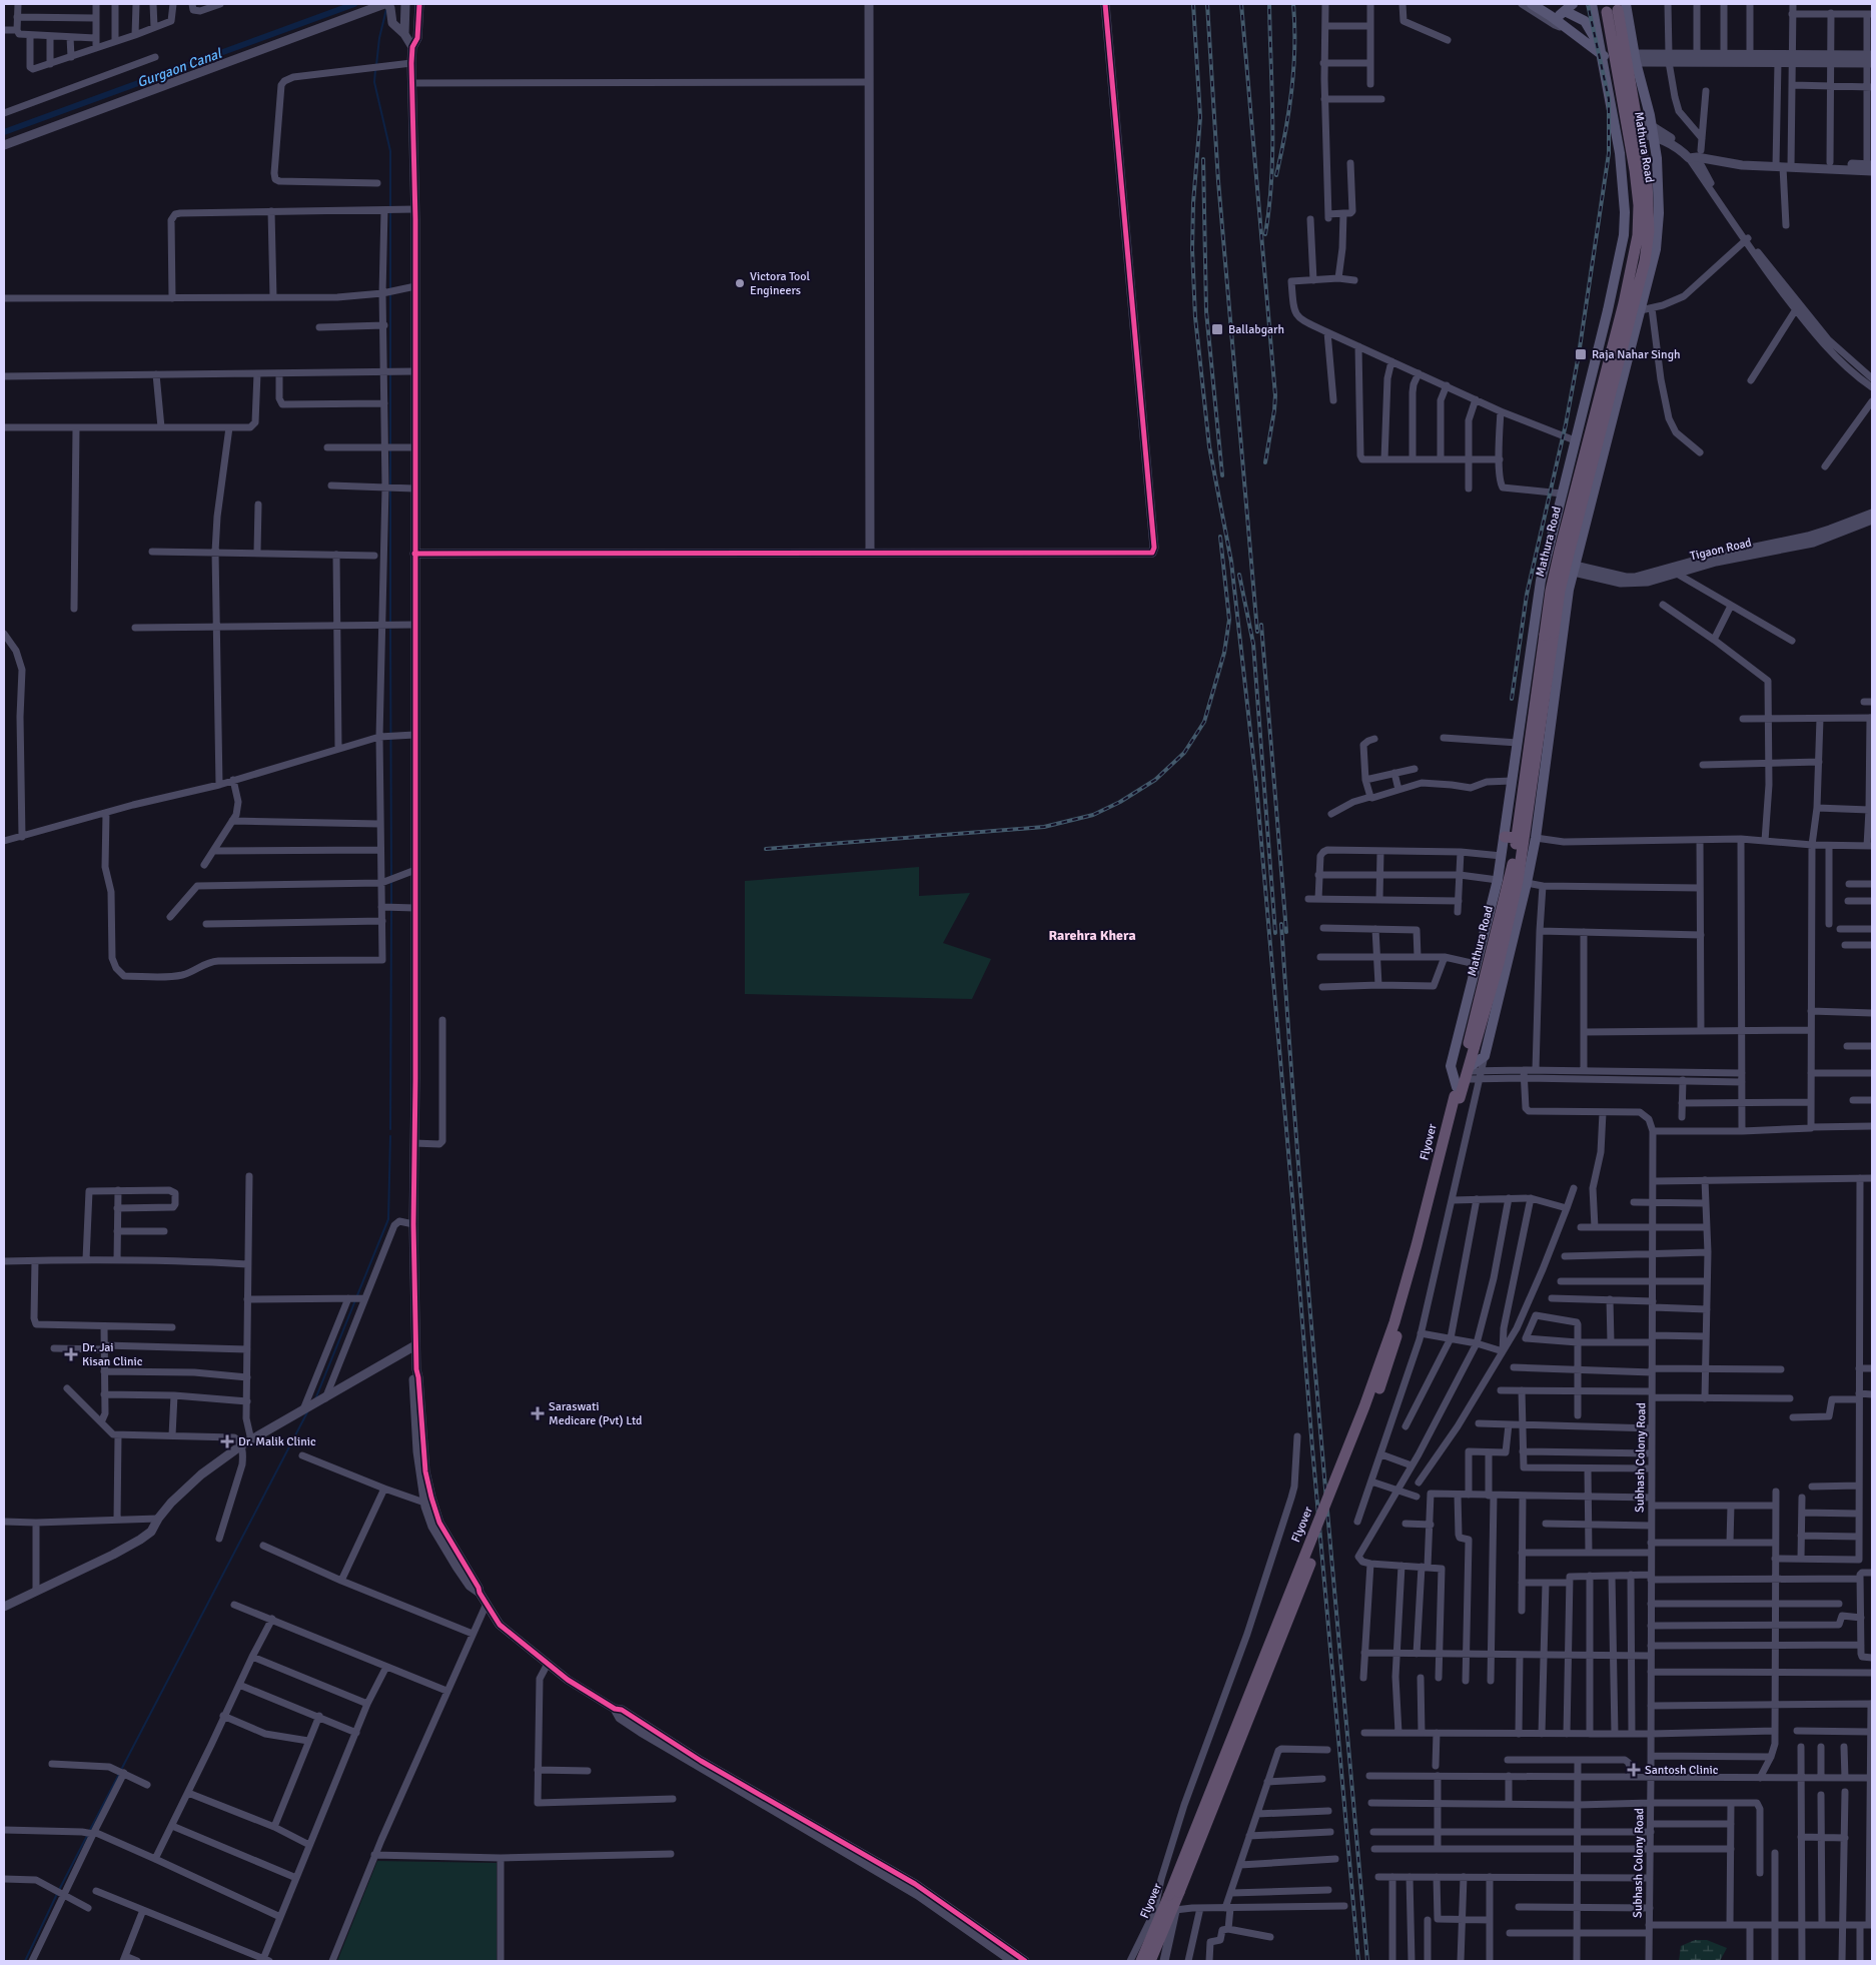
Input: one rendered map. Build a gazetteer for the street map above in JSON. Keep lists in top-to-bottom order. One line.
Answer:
{"streets":{"highway":["Mathura Road","Flyover"],"street":["Tigaon Road","Subhash Colony Road"]},"crossings":[["Mathura Road","Flyover"]],"districts":["Rarehra Khera"],"water":["Gurgaon Canal"],"places":{"other":["Victora Tool Engineers"],"transit":["Ballabgarh","Raja Nahar Singh"],"health":["Dr. Jai Kisan Clinic","Saraswati Medicare (Pvt) Ltd","Dr. Malik Clinic","Santosh Clinic"]}}
